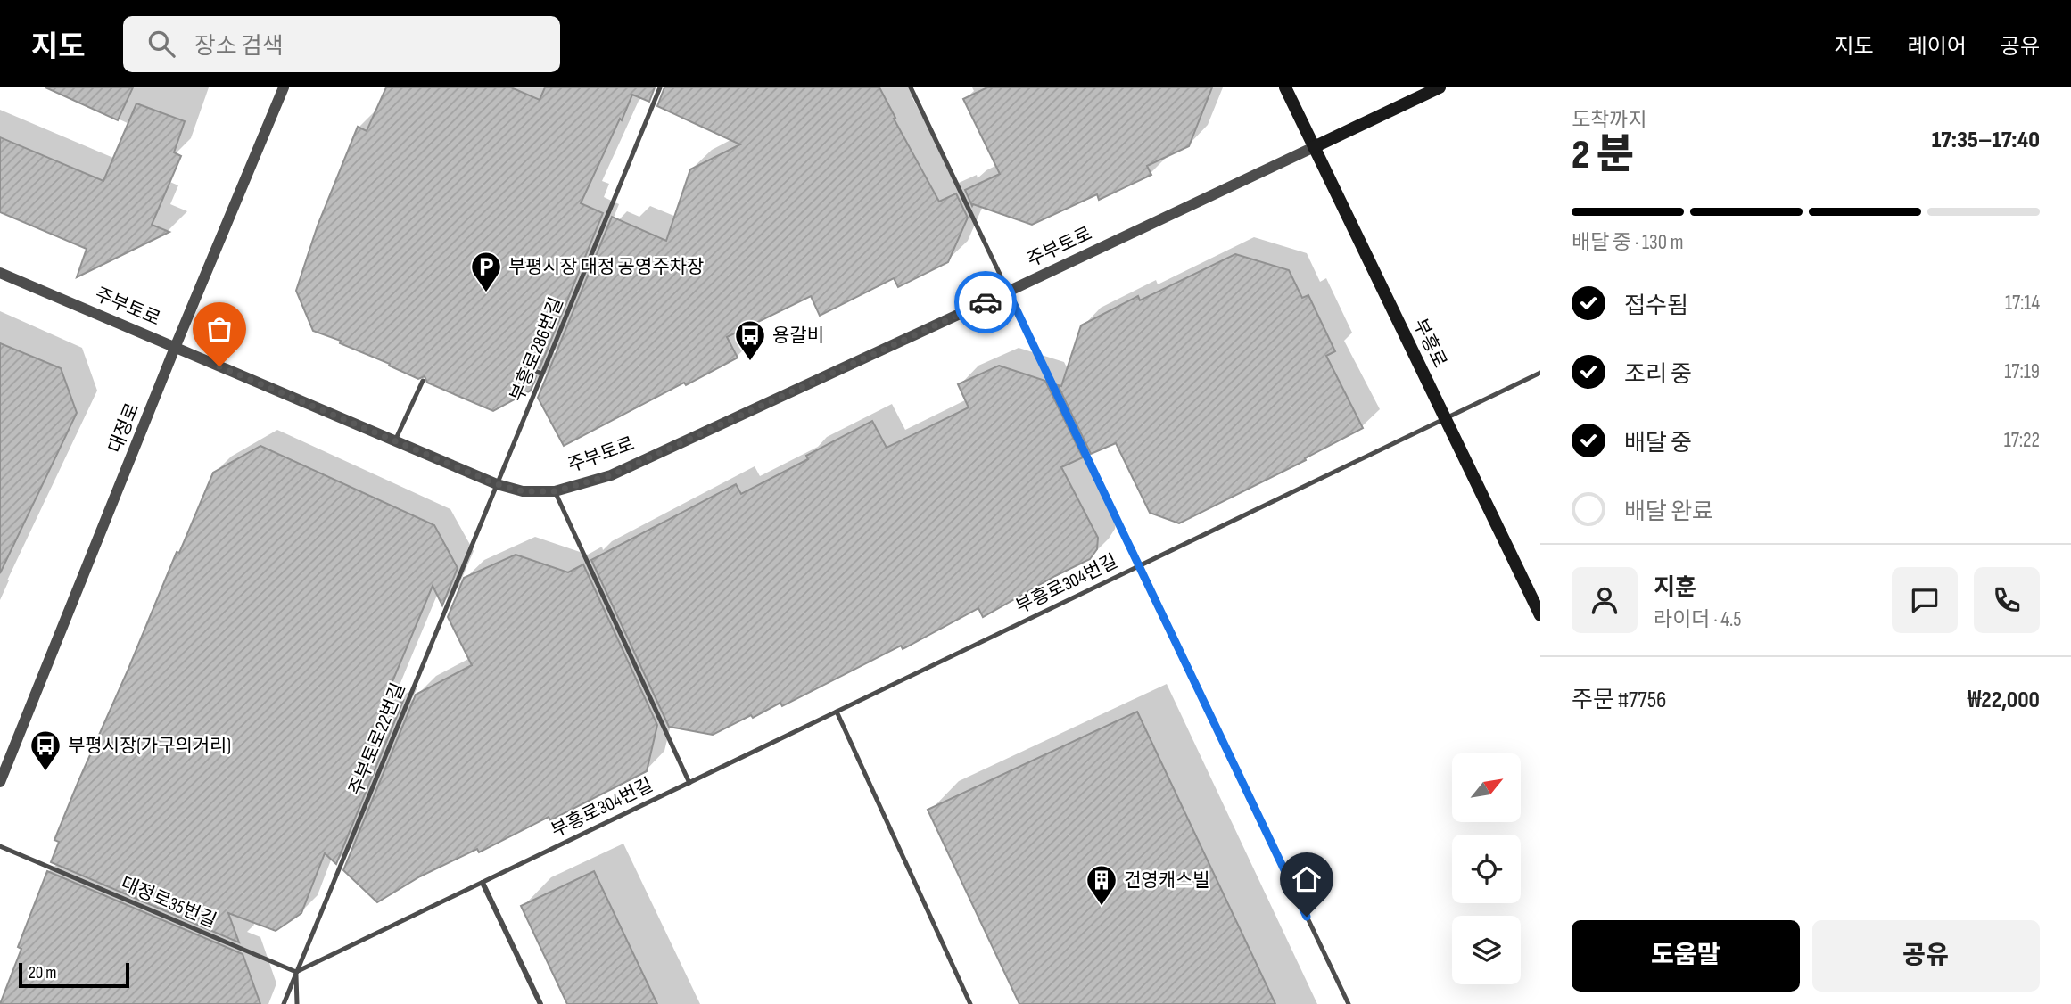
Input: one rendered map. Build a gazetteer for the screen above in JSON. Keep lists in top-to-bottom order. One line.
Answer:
{"streets":{"main road":["주부토로","부흥로"],"street":["대정로"],"lane":["부흥로286번길","부흥로304번길","주부토로22번길","대정로35번길"]},"crossings":[["주부토로","부흥로"],["주부토로","부흥로286번길"],["주부토로","대정로"],["주부토로","부흥로304번길"],["주부토로","주부토로22번길"],["부흥로","부흥로304번길"],["부흥로286번길","주부토로22번길"],["부흥로304번길","주부토로22번길"],["부흥로304번길","대정로35번길"],["주부토로22번길","대정로35번길"]],"places":{"parking":["부평시장 대정 공영주차장"],"bus stop":["용갈비","부평시장(가구의거리)"],"building":["건영캐스빌"]},"scale_bar":"20 m","north":"top right","page":{"header":"지도","search":"장소 검색","nav":["지도","레이어","공유"],"heading":["2 분","도착까지","17:35–17:40"],"panel":["지훈","라이더 · 4.5","주문 #7756","₩22,000"],"bar":"배달 중 · 130 m","list":[["접수됨","17:14"],["조리 중","17:19"],["배달 중","17:22"],"배달 완료"],"buttons":["도움말","공유"],"scale":"20 m"}}
